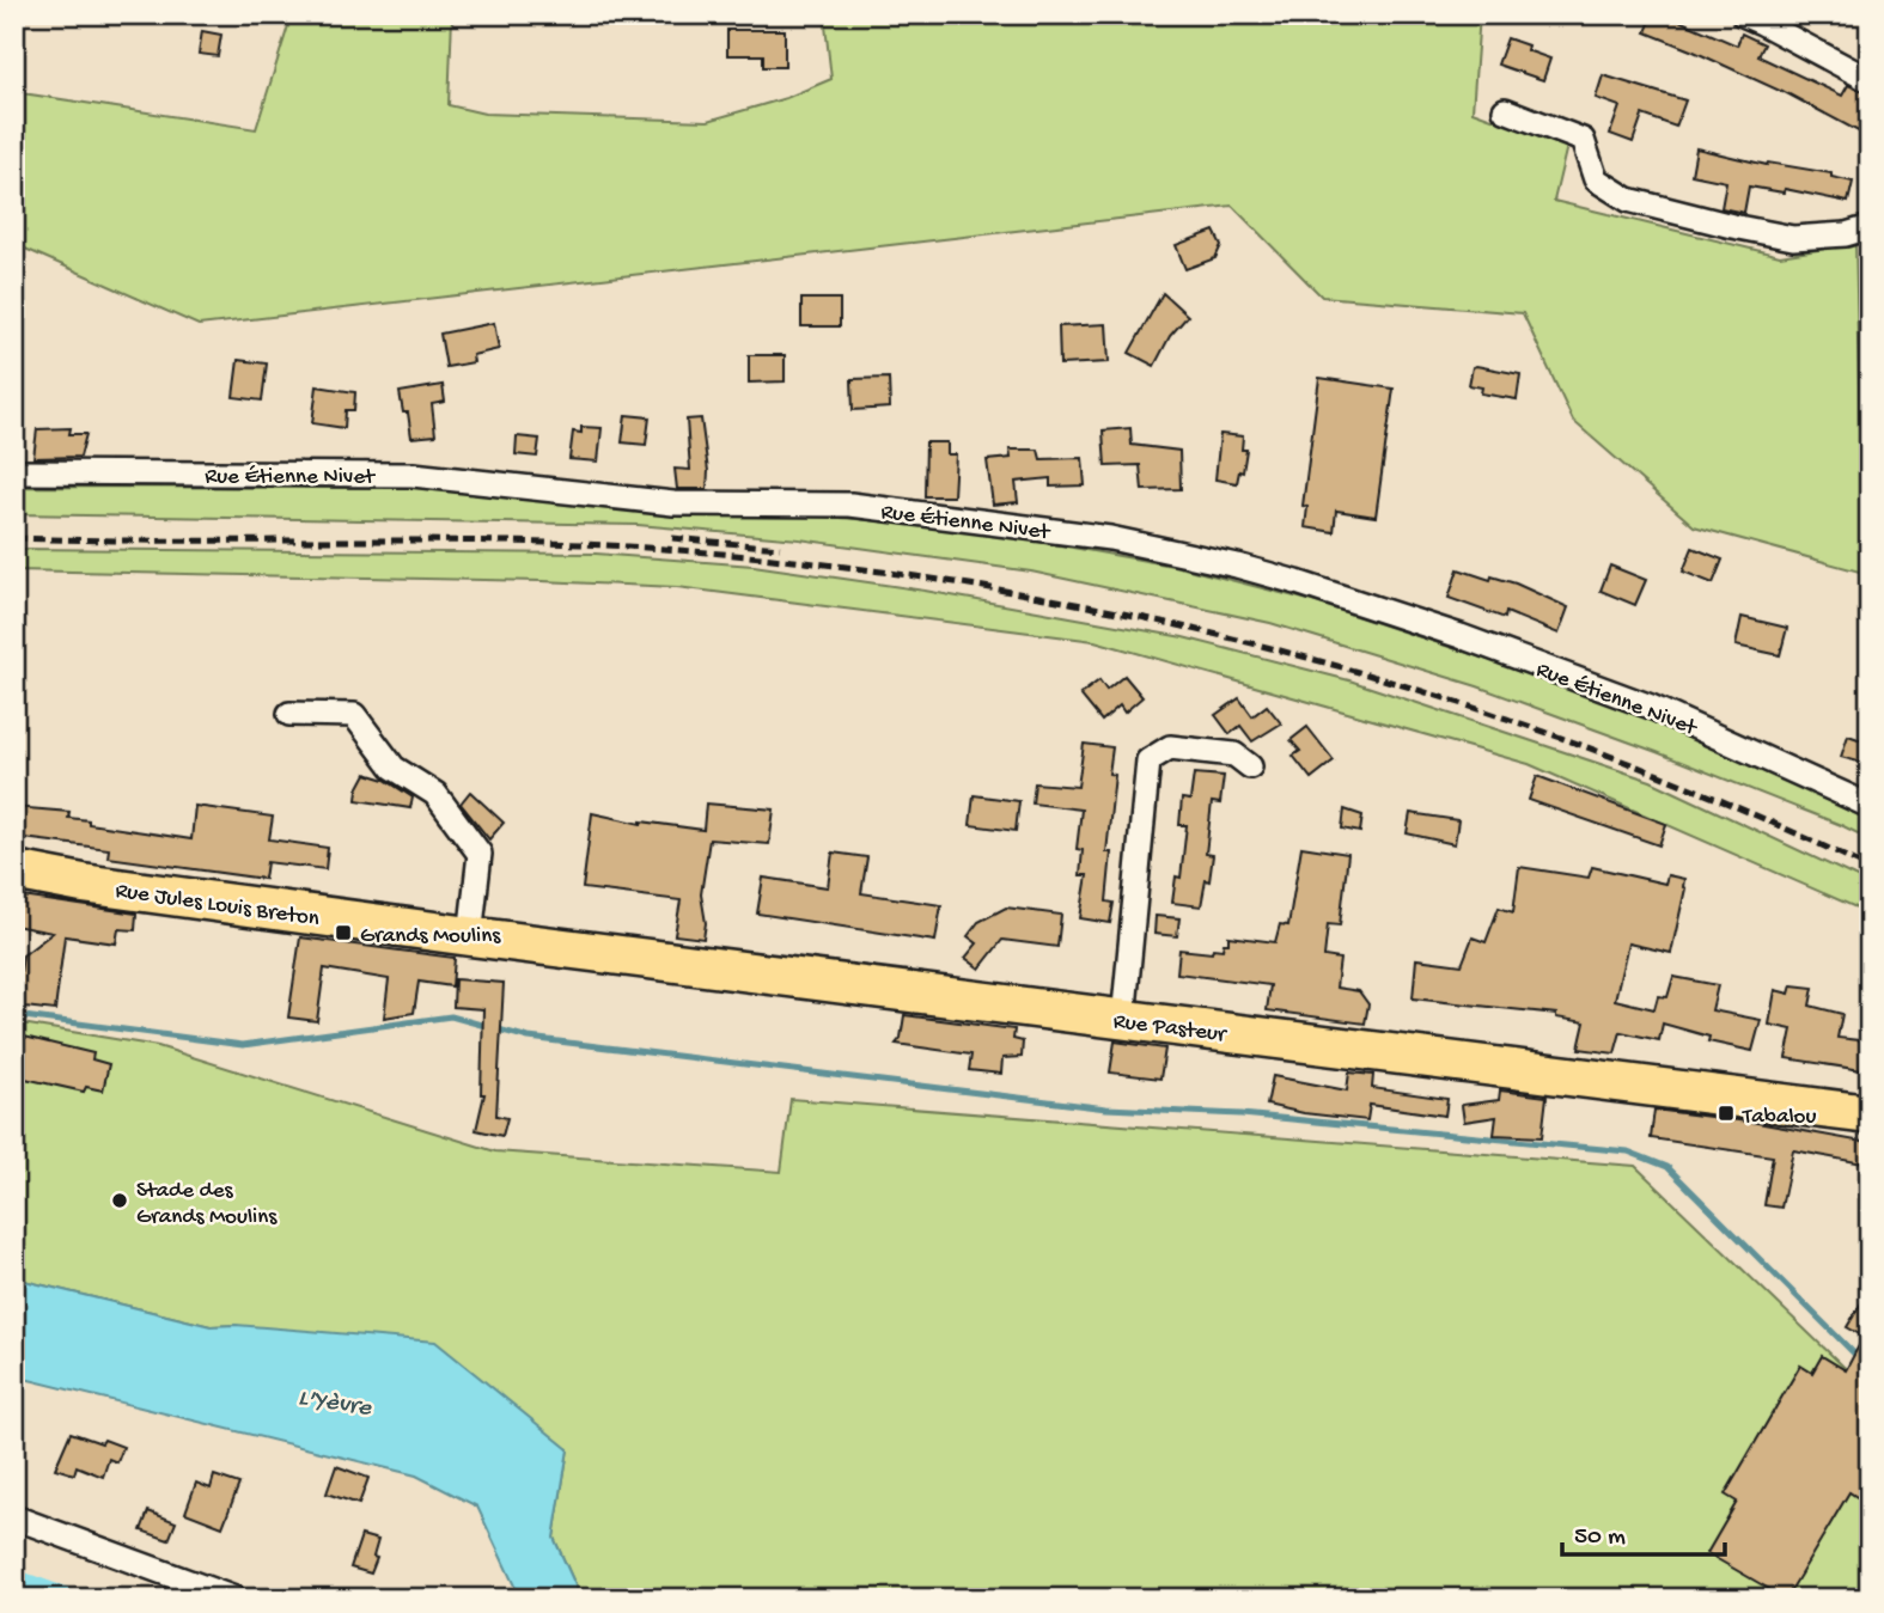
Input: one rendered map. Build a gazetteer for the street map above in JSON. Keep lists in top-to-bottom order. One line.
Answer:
{"streets":{"main road":["Rue Jules Louis Breton","Rue Pasteur"],"street":["Rue Étienne Nivet"]},"crossings":[["Rue Jules Louis Breton","Rue Pasteur"]],"water":["L'Yèvre"],"places":{"transit":["Grands Moulins","Tabalou"],"other":["Stade des Grands Moulins"]},"scale_bar":"50 m"}
